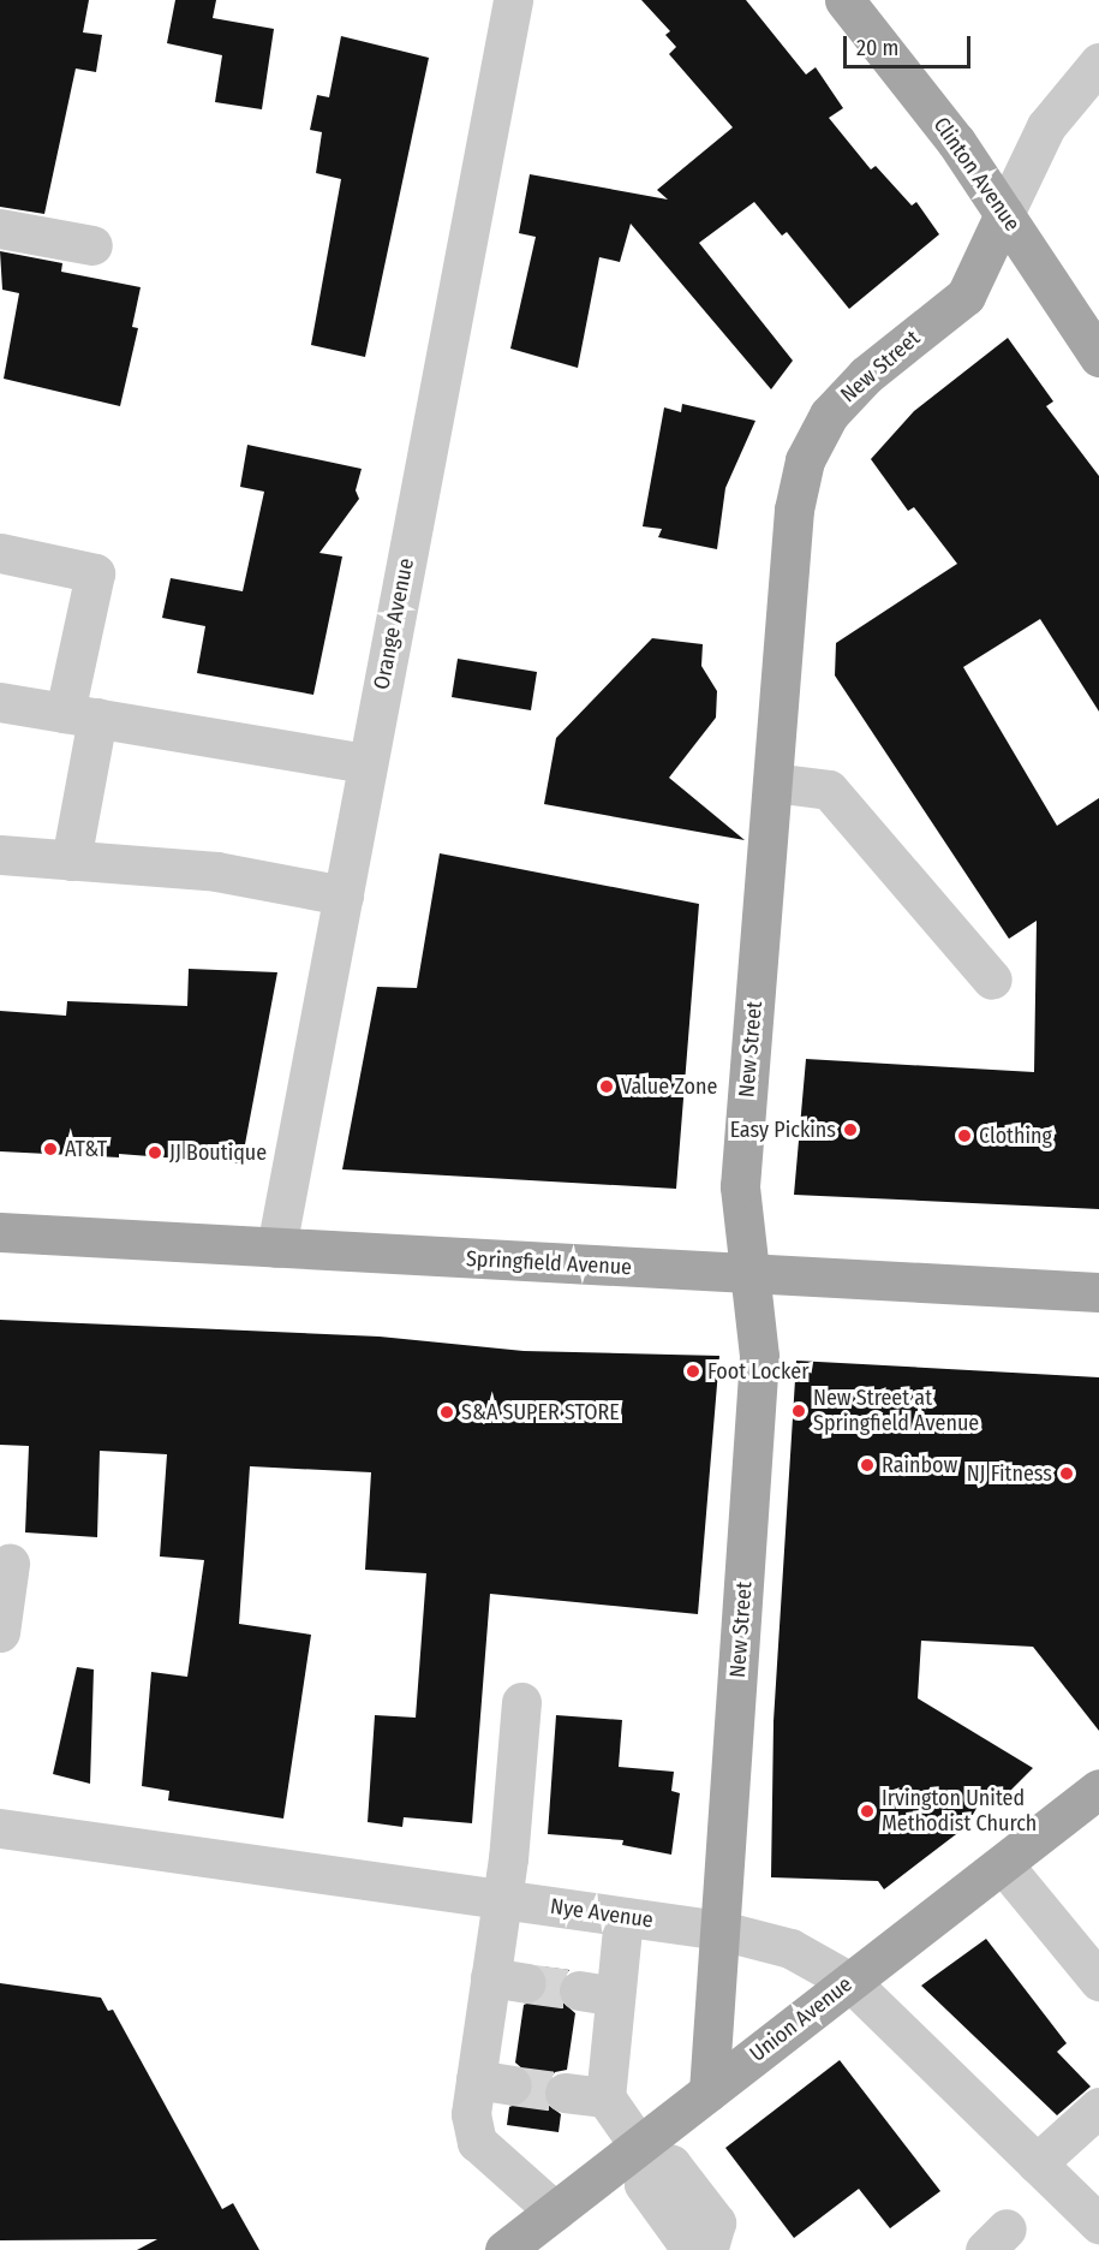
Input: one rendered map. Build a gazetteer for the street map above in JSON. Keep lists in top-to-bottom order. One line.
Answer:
{"streets":{"main road":["Clinton Avenue","New Street","Springfield Avenue","Union Avenue"],"street":["Orange Avenue","Nye Avenue"]},"crossings":[["Clinton Avenue","New Street"],["New Street","Springfield Avenue"],["New Street","Nye Avenue"],["New Street","Union Avenue"],["Orange Avenue","Springfield Avenue"],["Nye Avenue","Union Avenue"]],"places":["Value Zone","Easy Pickins","Clothing","AT&T","JJ Boutique","Foot Locker","New Street at Springfield Avenue","S&A SUPER STORE","Rainbow","NJ Fitness","Irvington United Methodist Church"],"scale_bar":"20 m"}
